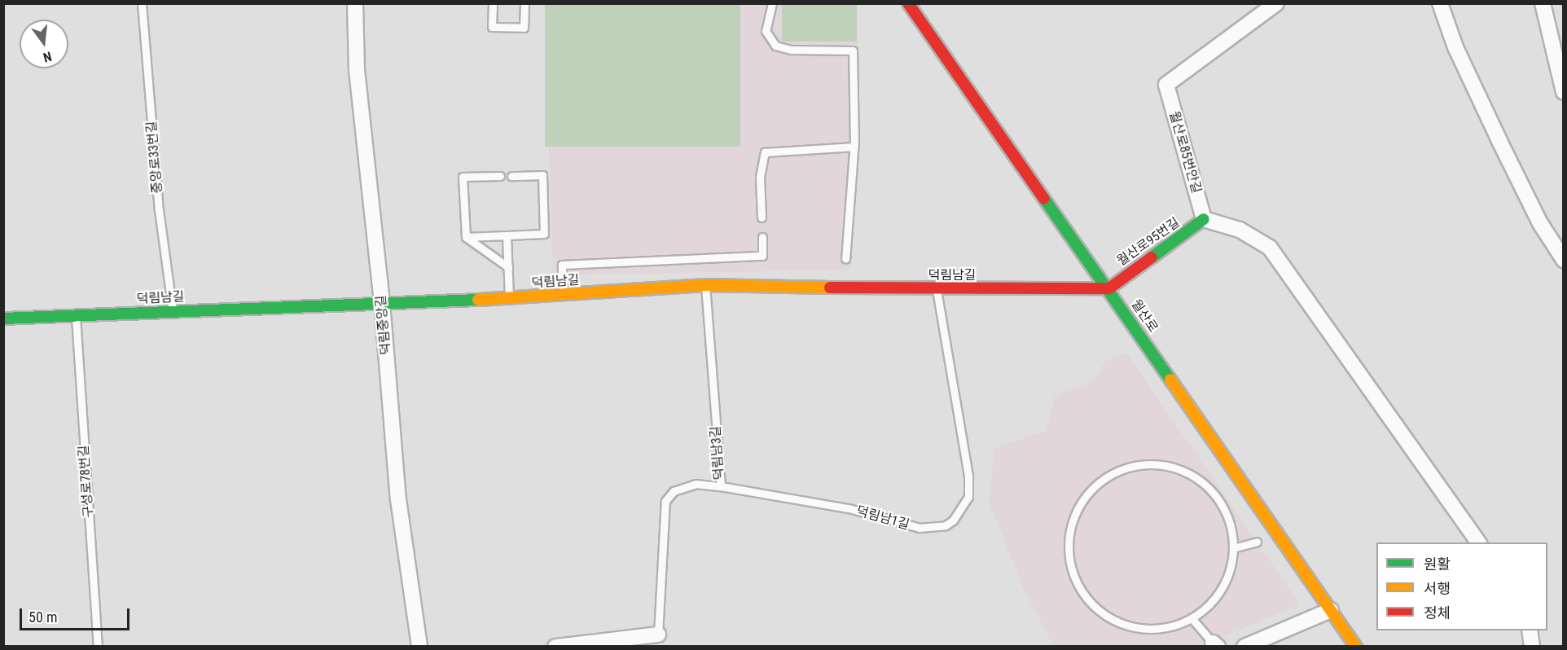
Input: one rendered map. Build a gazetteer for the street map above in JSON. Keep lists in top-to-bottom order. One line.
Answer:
{"streets":{"street":["월산로85번안길","월산로95번길","덕림남길","월산로","덕림중앙길"],"lane":["중앙로33번길","덕림남3길","구성로78번길","덕림남1길"]},"crossings":[["월산로85번안길","월산로95번길"],["중앙로33번길","덕림남길"],["월산로95번길","덕림남길"],["월산로95번길","월산로"],["덕림남길","월산로"],["덕림남길","덕림중앙길"],["덕림남길","덕림남3길"],["덕림남길","구성로78번길"],["덕림남길","덕림남1길"],["덕림남3길","덕림남1길"]],"legend":["원활","서행","정체"],"scale_bar":"50 m","north":"bottom"}
